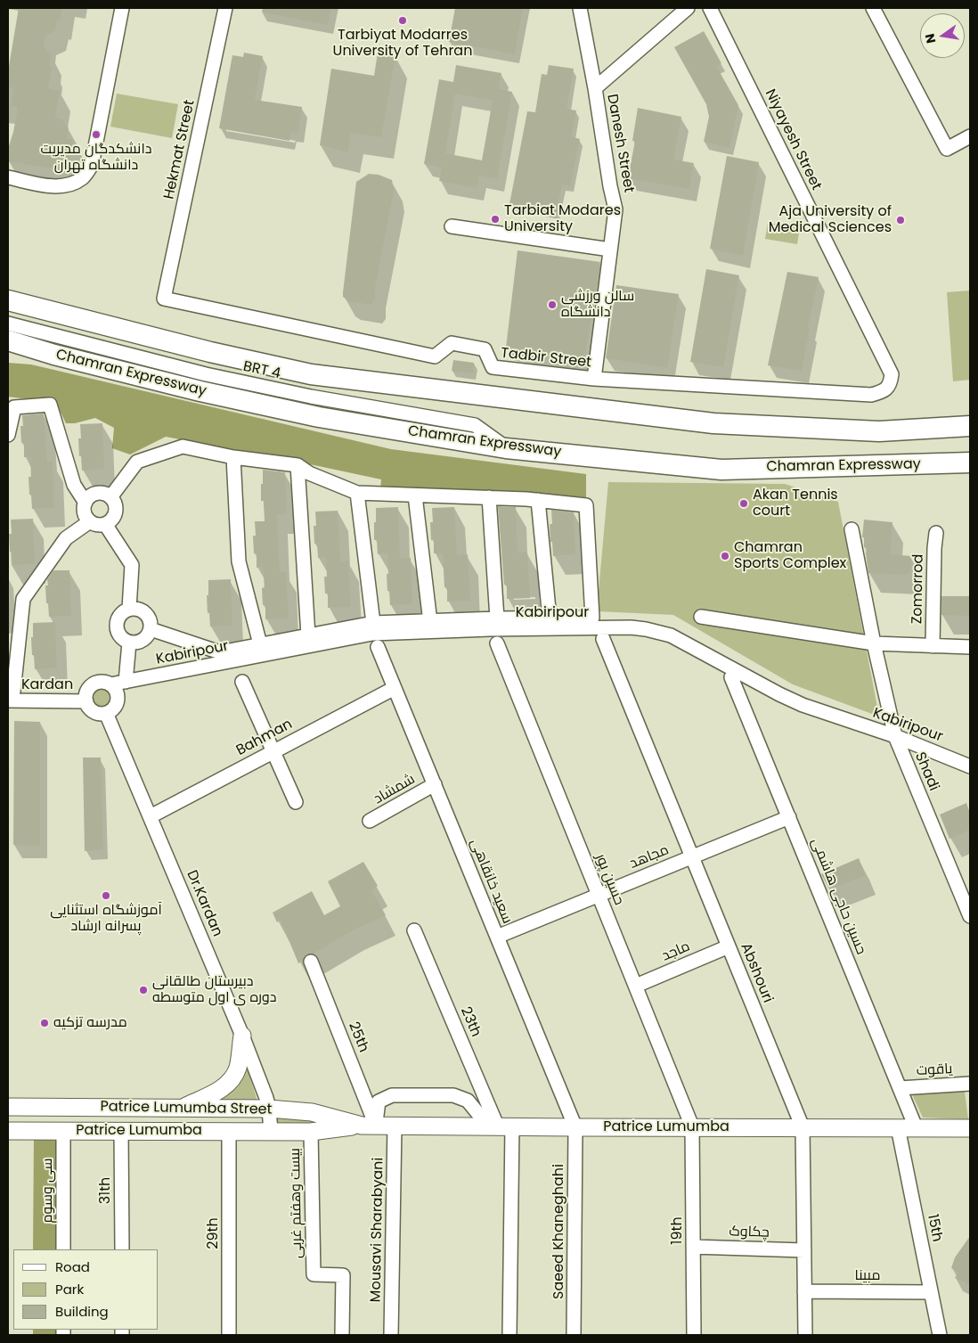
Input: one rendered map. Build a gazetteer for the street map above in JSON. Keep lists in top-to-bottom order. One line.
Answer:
{"streets":{"highway":["Chamran Expressway"],"main road":["Patrice Lumumba Street","Patrice Lumumba"],"street":["Niyayesh Street","Danesh Street","Hekmat Street","Tadbir Street","BRT 4","Zomorrod","Kabiripour","Kardan","Bahman","Shadi","شمشاد","مجاهد","حسین پور","سعید خانقاهی","حسین حاجی هاشمی","Dr.Kardan","ماجد","Abshouri","23th","25th","یاقوت","سی وسوم","31th","بیست وهفتم غربی","15th","Mousavi Sharabyani","19th","Saeed Khaneghahi","چکاوک","29th","مبینا"]},"crossings":[["Niyayesh Street","Tadbir Street"],["Danesh Street","Tadbir Street"],["Hekmat Street","Tadbir Street"],["BRT 4","Chamran Expressway"],["Kabiripour","Kardan"],["Kabiripour","Shadi"],["Kabiripour","Dr.Kardan"],["Kardan","Dr.Kardan"],["Bahman","سعید خانقاهی"],["Bahman","Dr.Kardan"],["شمشاد","سعید خانقاهی"],["مجاهد","حسین پور"],["مجاهد","سعید خانقاهی"],["مجاهد","حسین حاجی هاشمی"],["مجاهد","Abshouri"],["حسین پور","ماجد"],["حسین پور","Patrice Lumumba"],["حسین پور","19th"],["سعید خانقاهی","Patrice Lumumba"],["سعید خانقاهی","Saeed Khaneghahi"],["حسین حاجی هاشمی","یاقوت"],["حسین حاجی هاشمی","Patrice Lumumba"],["Dr.Kardan","Patrice Lumumba Street"],["Dr.Kardan","Patrice Lumumba"],["ماجد","Abshouri"],["Abshouri","Patrice Lumumba"],["Abshouri","چکاوک"],["Abshouri","مبینا"],["23th","Patrice Lumumba"],["25th","Patrice Lumumba Street"],["25th","Patrice Lumumba"],["Patrice Lumumba Street","Patrice Lumumba"],["Patrice Lumumba","سی وسوم"],["Patrice Lumumba","31th"],["Patrice Lumumba","بیست وهفتم غربی"],["Patrice Lumumba","15th"],["Patrice Lumumba","Mousavi Sharabyani"],["Patrice Lumumba","19th"],["Patrice Lumumba","Saeed Khaneghahi"],["Patrice Lumumba","29th"],["15th","مبینا"],["19th","چکاوک"]],"places":["Tarbiyat Modarres University of Tehran","دانشکدگان مدیریت دانشگاه تهران","Tarbiat Modares University","Aja University of Medical Sciences","سالن ورزشی دانشگاه","Akan Tennis court","Chamran Sports Complex","آموزشگاه استثنایی پسرانه ارشاد","دبیرستان طالقانی دوره ی اول متوسطه","مدرسه تزکیه"],"legend":["Road","Park","Building"],"north":"left"}
